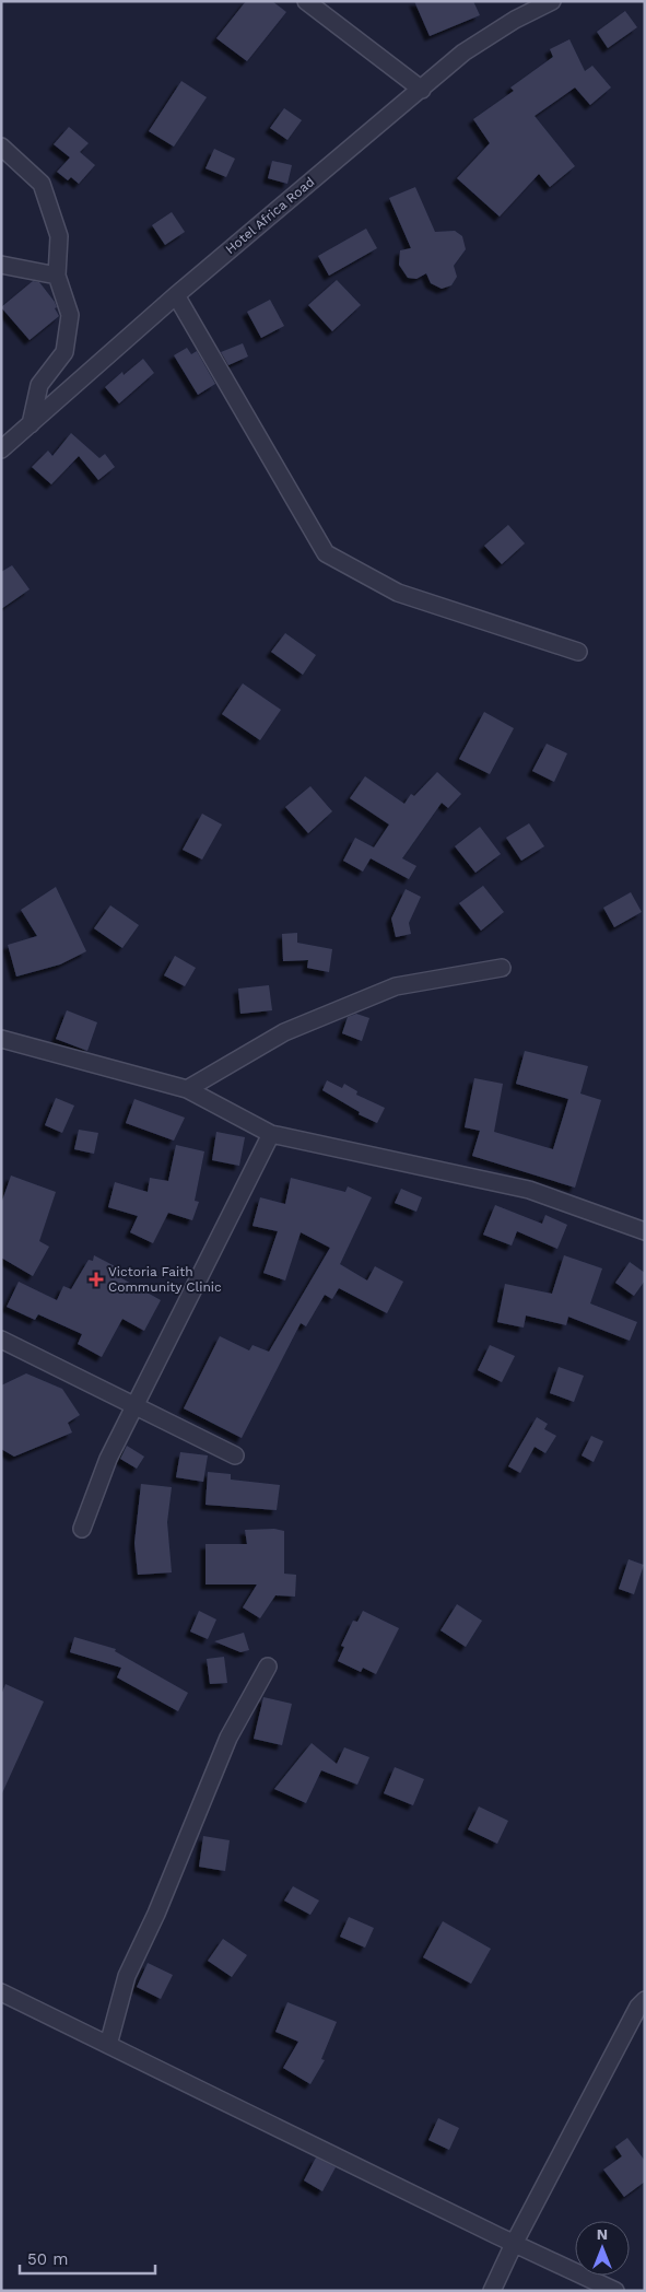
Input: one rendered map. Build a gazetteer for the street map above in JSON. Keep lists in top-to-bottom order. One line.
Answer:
{"streets":{"street":["Hotel Africa Road"]},"places":{"health":["Victoria Faith Community Clinic"]},"scale_bar":"50 m","north":"top"}
